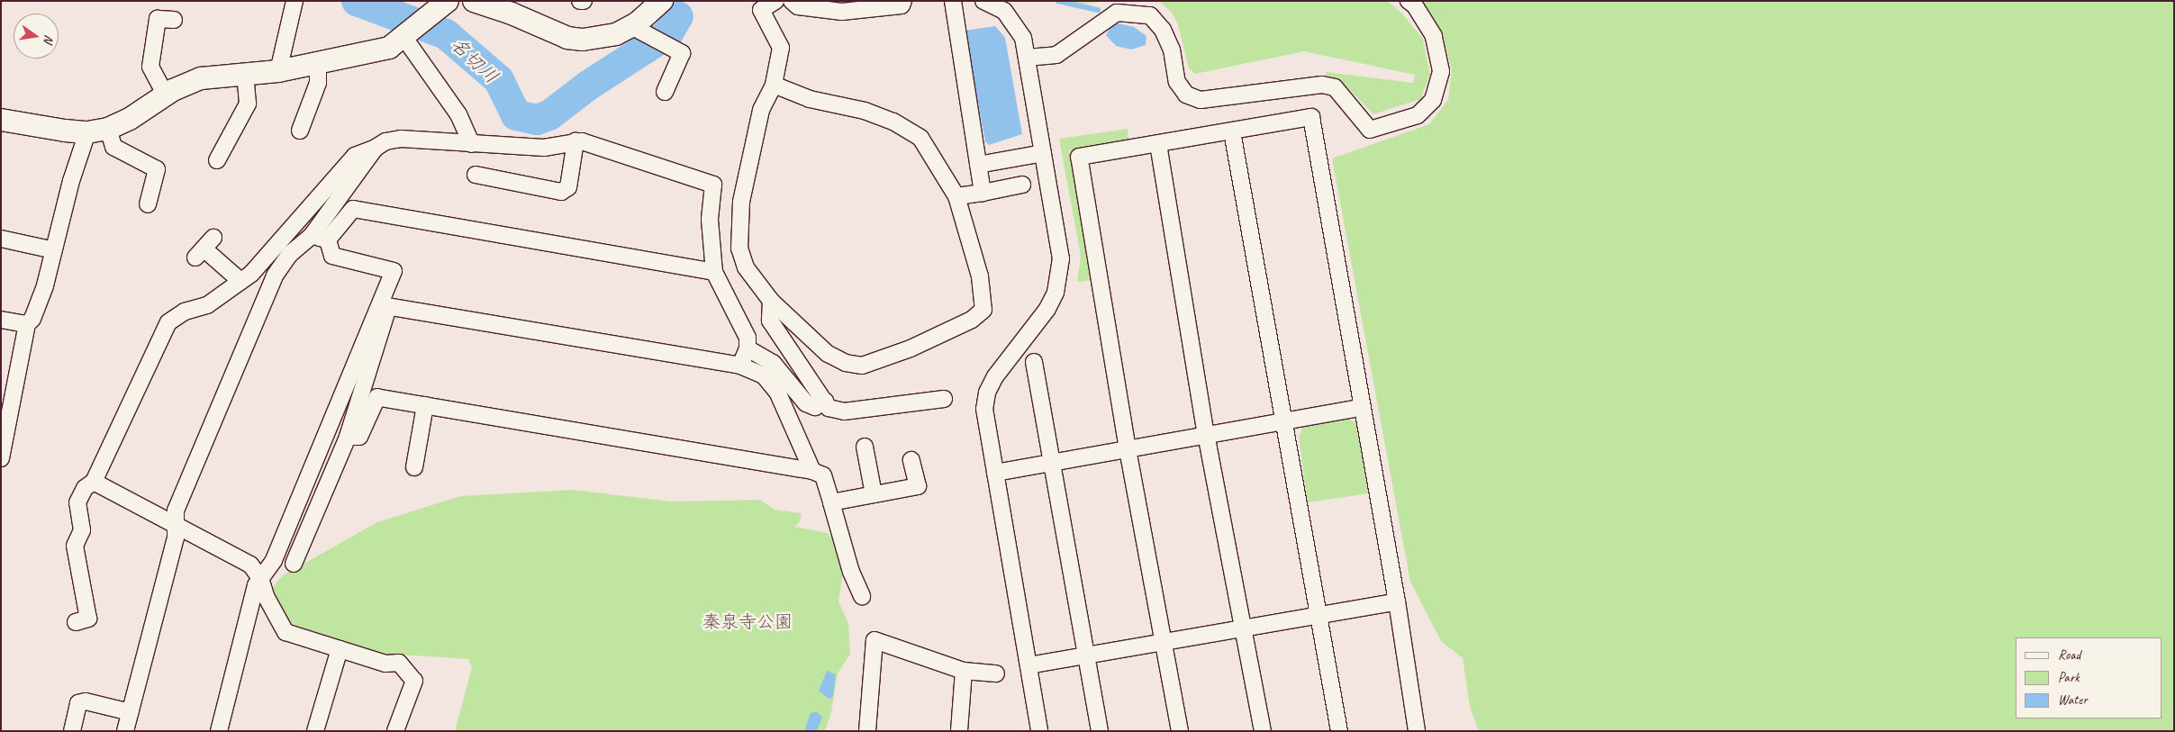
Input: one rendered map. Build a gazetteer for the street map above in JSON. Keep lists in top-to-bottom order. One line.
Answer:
{"water":["名切川"],"parks":["秦泉寺公園"],"legend":["Road","Park","Water"],"north":"right"}
